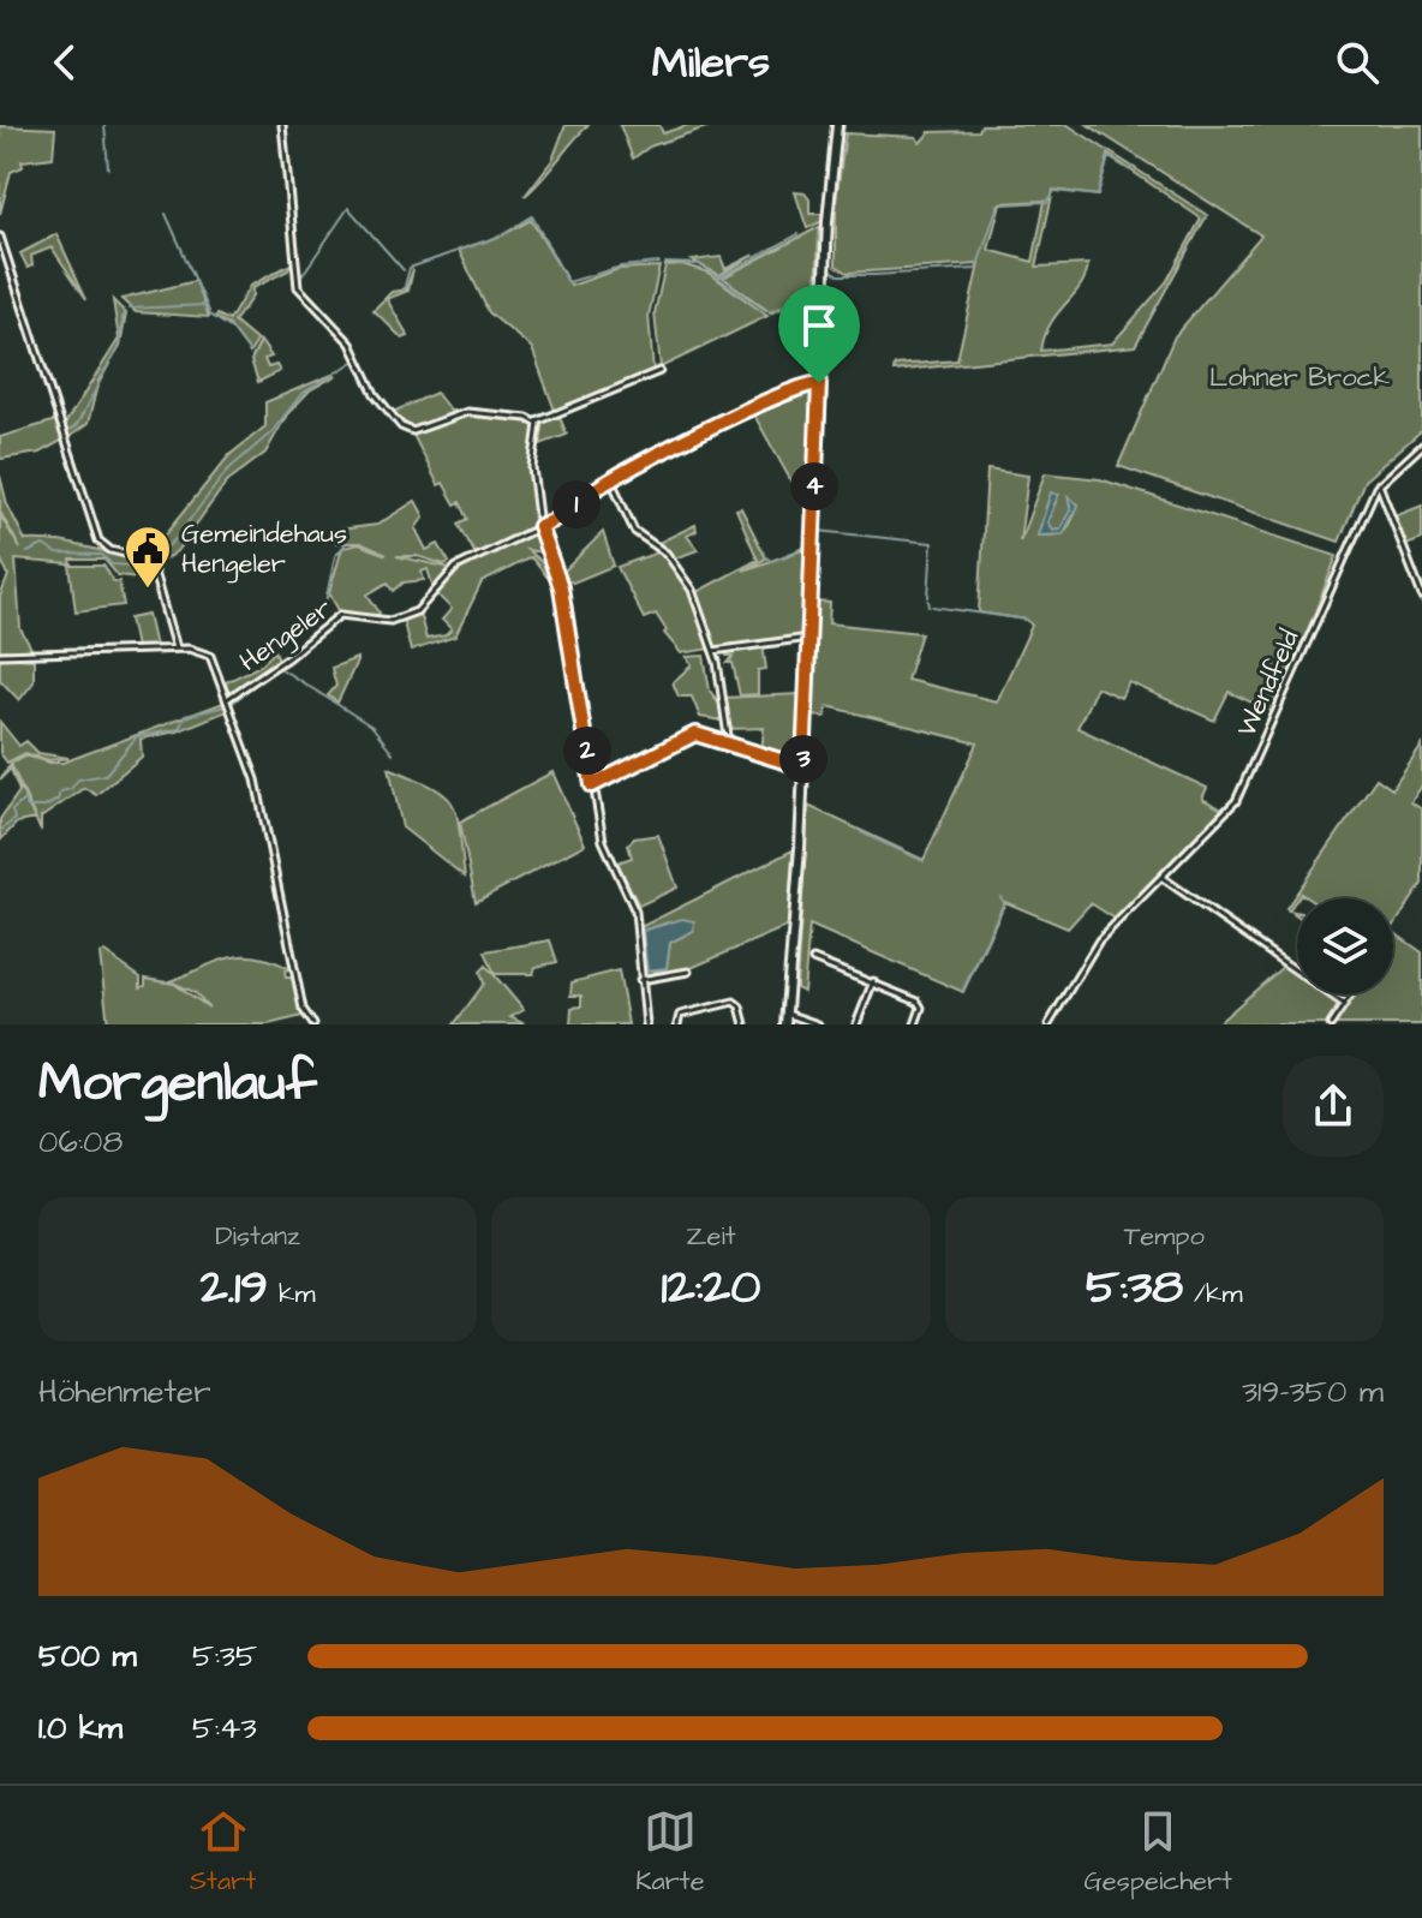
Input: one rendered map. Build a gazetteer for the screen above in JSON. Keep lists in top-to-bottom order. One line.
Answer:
{"streets":{"street":["Hengeler","Wendfeld"]},"parks":["Lohner Brock"],"places":{"public building":["Gemeindehaus Hengeler"]},"page":{"header":"Milers","pins":["4","1","2","3"],"heading":["Morgenlauf","06:08"],"stats":[["Distanz","2.19 km"],["Zeit","12:20"],["Tempo","5:38 /km"]],"chart":["Höhenmeter","319–350 m"],"list":[{"name":"500 m","note":"5:35"},{"name":"1.0 km","note":"5:43"}],"tabs":["Start","Karte","Gespeichert"]}}
